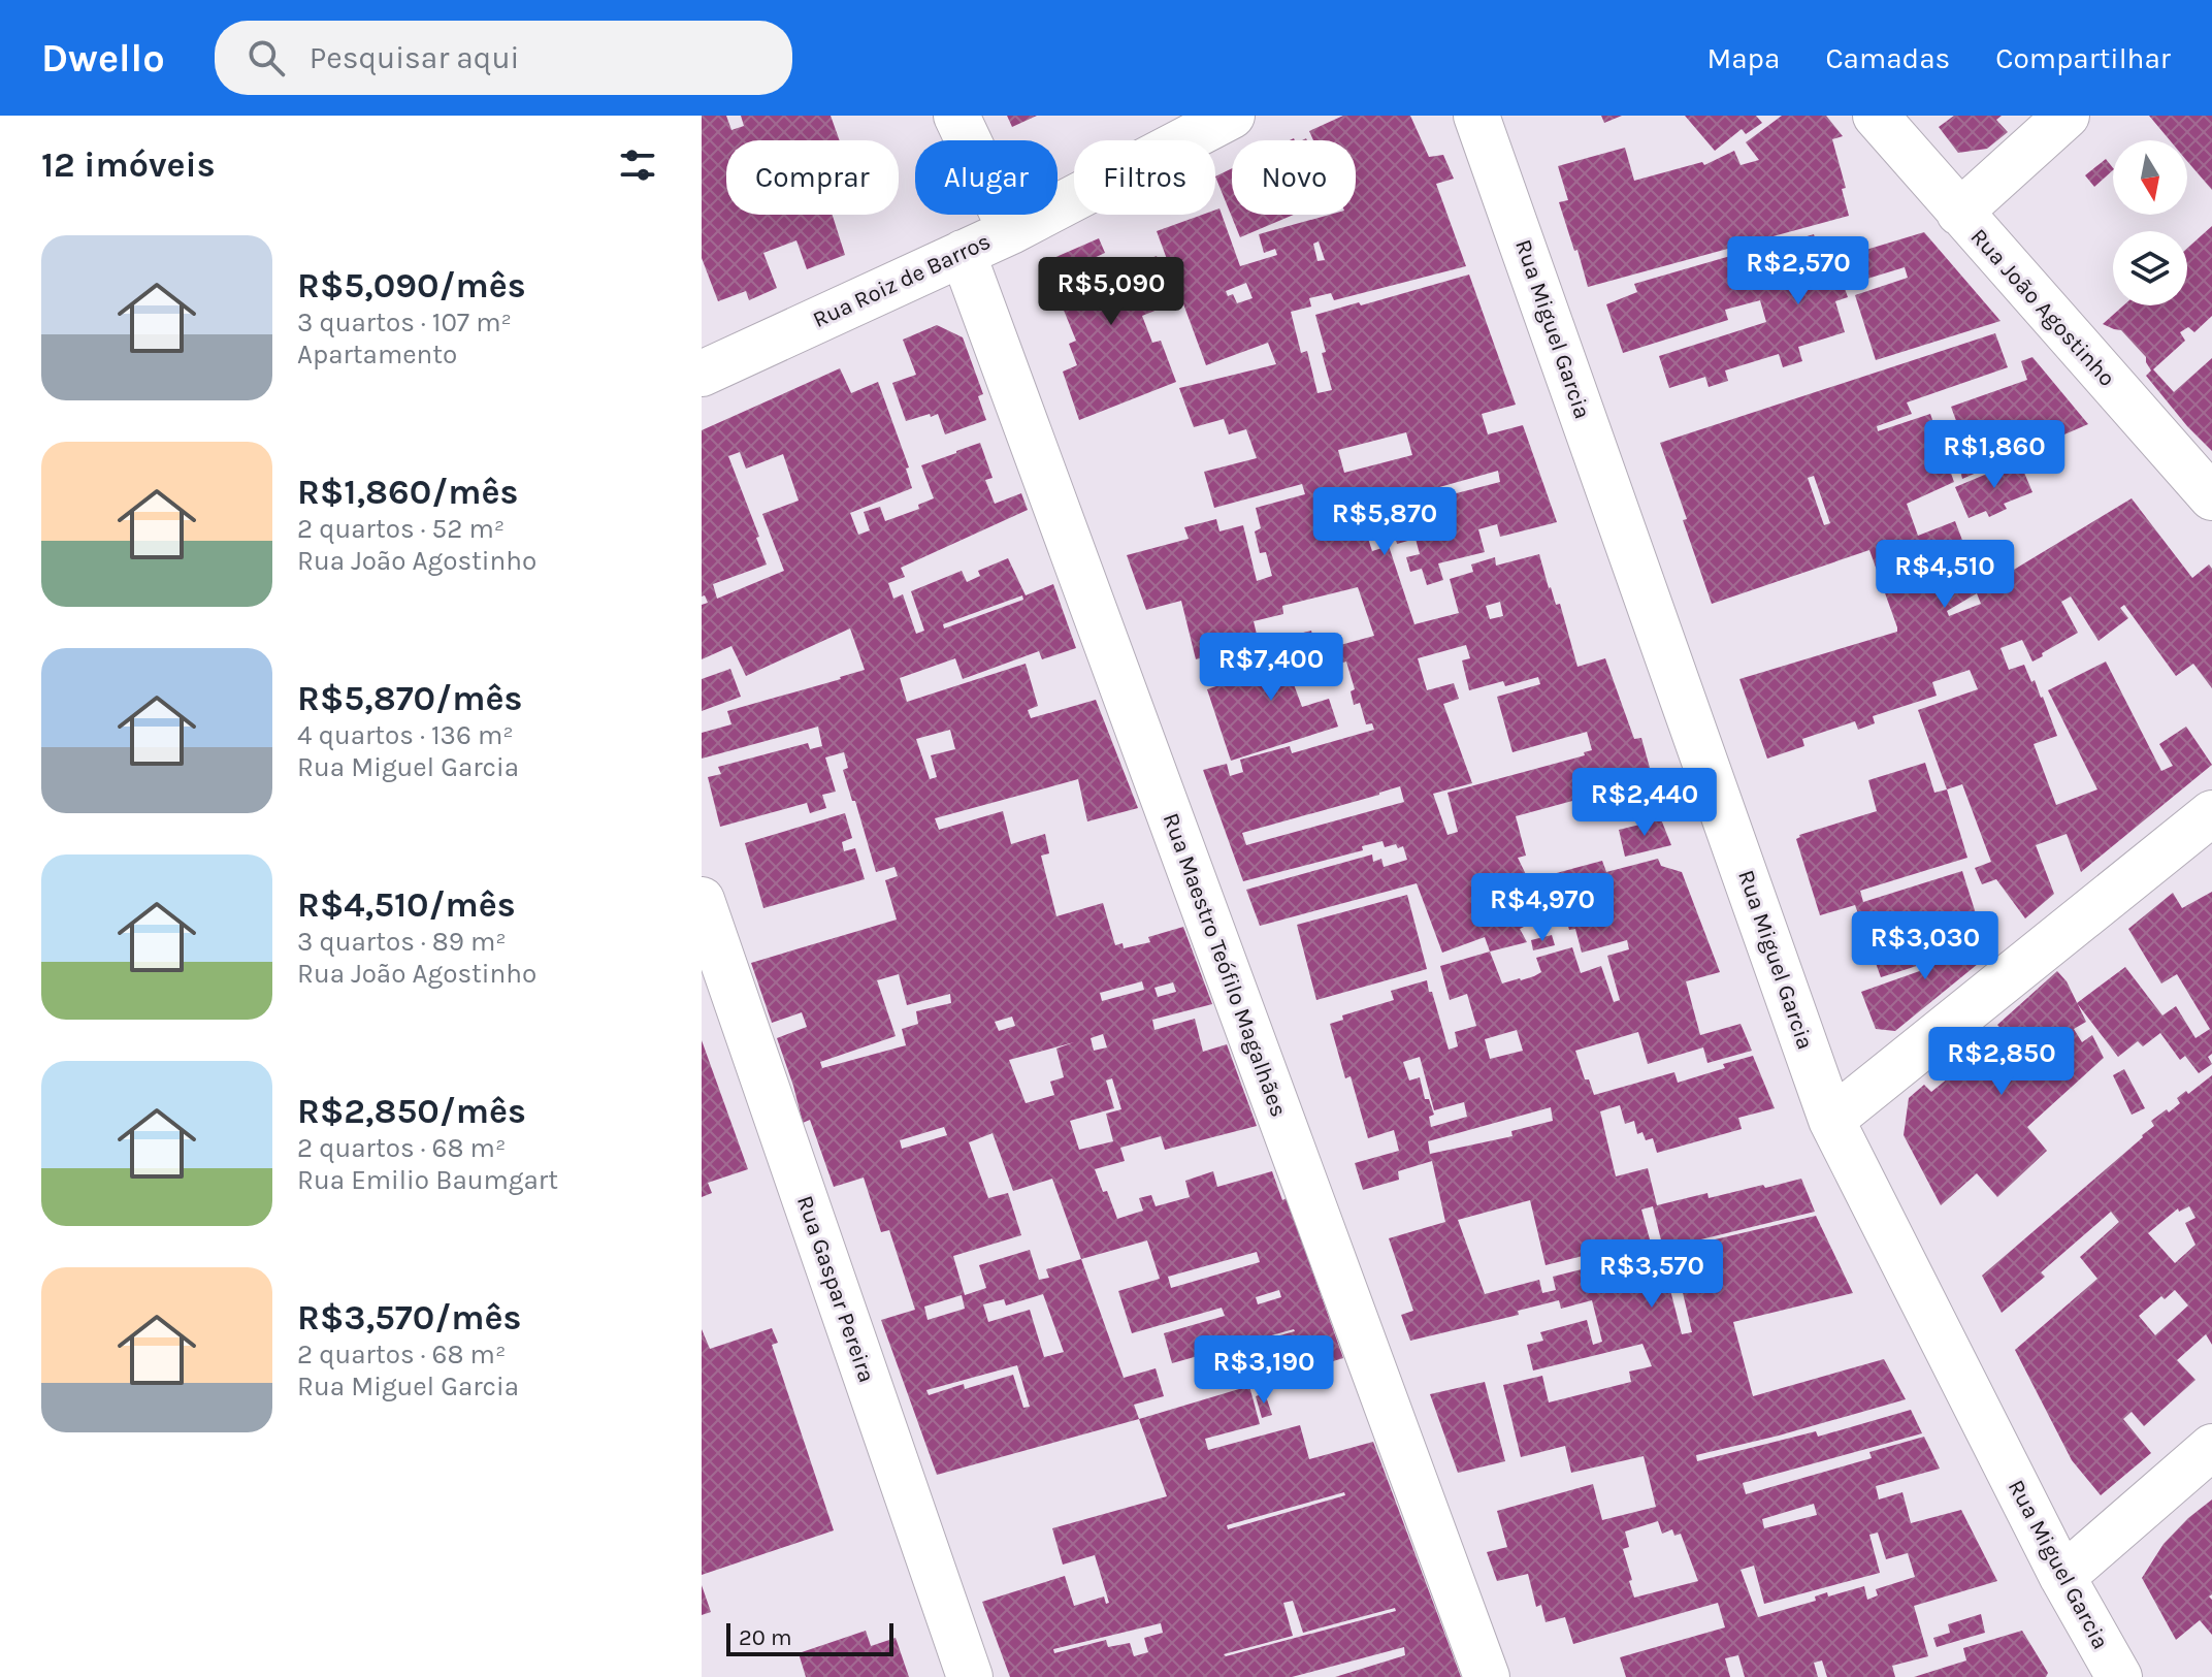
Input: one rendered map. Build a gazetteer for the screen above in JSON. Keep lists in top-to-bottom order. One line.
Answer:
{"streets":{"street":["Rua Roiz de Barros","Rua João Agostinho","Rua Miguel Garcia","Rua Maestro Teófilo Magalhães","Rua Gaspar Pereira"]},"crossings":[["Rua Roiz de Barros","Rua Maestro Teófilo Magalhães"]],"scale_bar":"20 m","north":"bottom","page":{"header":"Dwello","search":"Pesquisar aqui","nav":["Mapa","Camadas","Compartilhar"],"heading":"12 imóveis","chip":["Comprar","Alugar","Filtros","Novo"],"list":[{"name":"R$5,090/mês","note":"3 quartos · 107 m² · Apartamento"},{"name":"R$1,860/mês","note":"2 quartos · 52 m² · Rua João Agostinho"},{"name":"R$5,870/mês","note":"4 quartos · 136 m² · Rua Miguel Garcia"},{"name":"R$4,510/mês","note":"3 quartos · 89 m² · Rua João Agostinho"},{"name":"R$2,850/mês","note":"2 quartos · 68 m² · Rua Emilio Baumgart"},{"name":"R$3,570/mês","note":"2 quartos · 68 m² · Rua Miguel Garcia"}],"price":["R$2,570","R$5,090","R$1,860","R$5,870","R$4,510","R$7,400","R$2,440","R$4,970","R$3,030","R$2,850","R$3,570","R$3,190"],"scale":"20 m"}}
